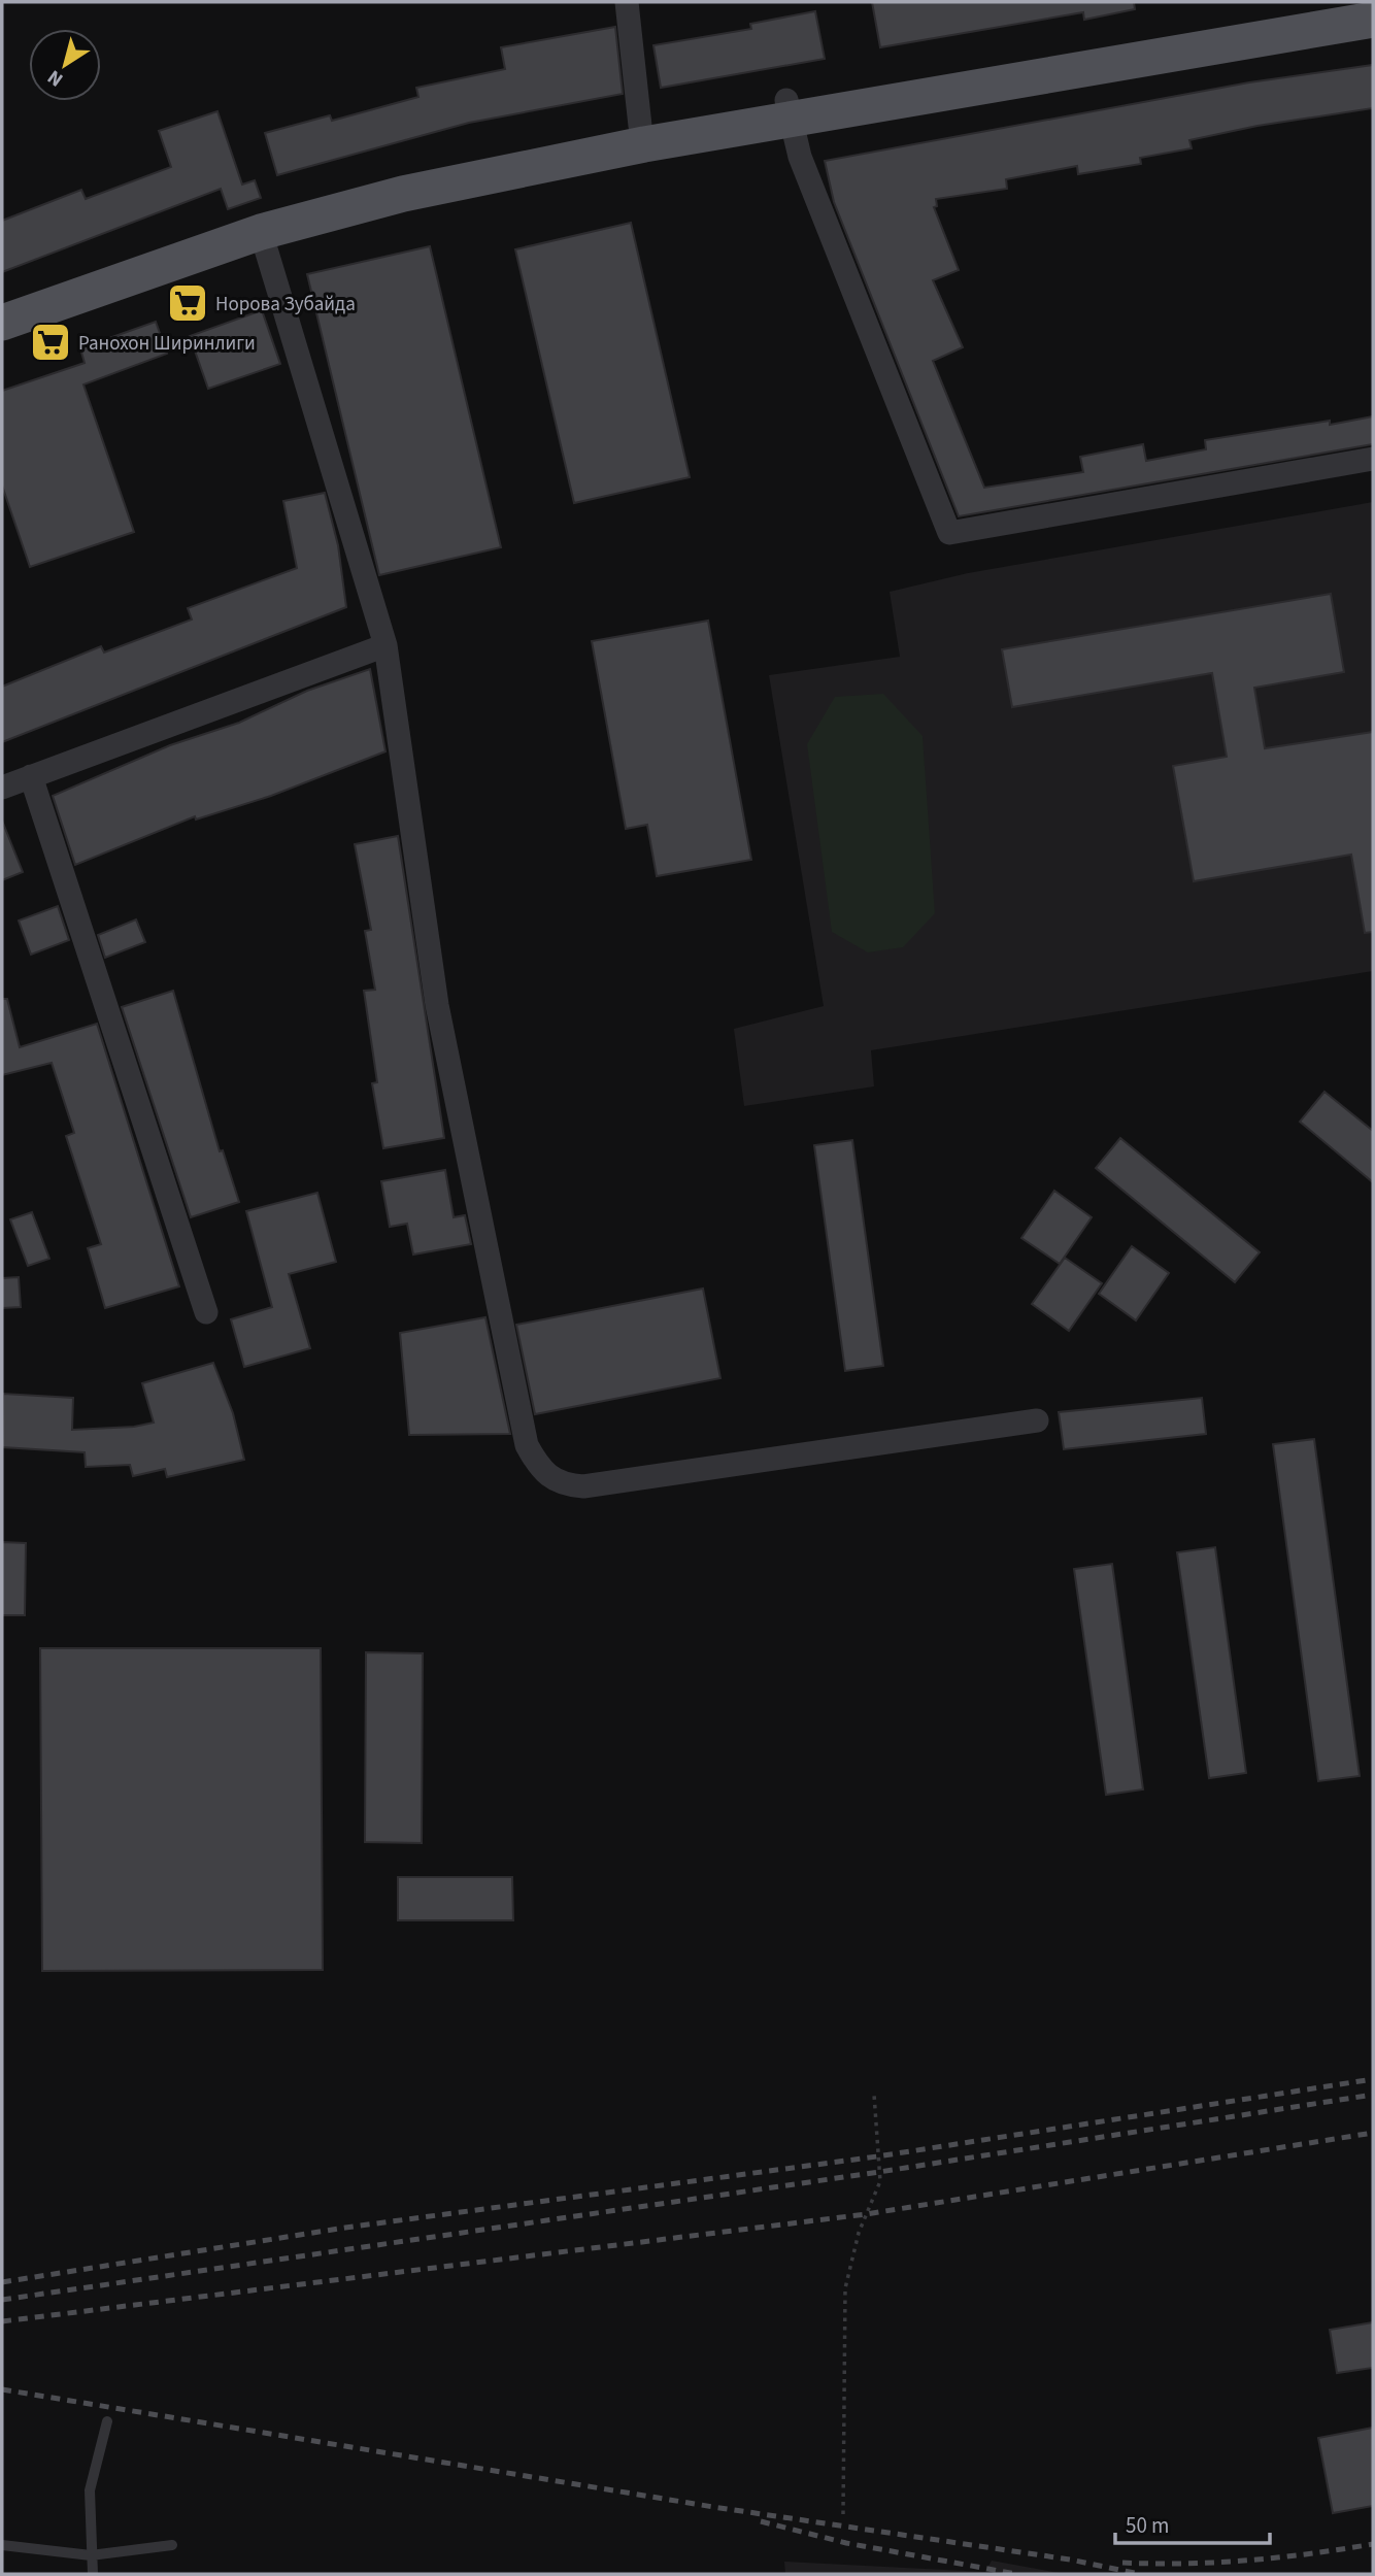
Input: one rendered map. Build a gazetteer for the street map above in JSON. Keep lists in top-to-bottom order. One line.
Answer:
{"places":{"supermarket":["Норова Зубайда","Ранохон Ширинлиги"]},"scale_bar":"50 m","north":"bottom left"}
